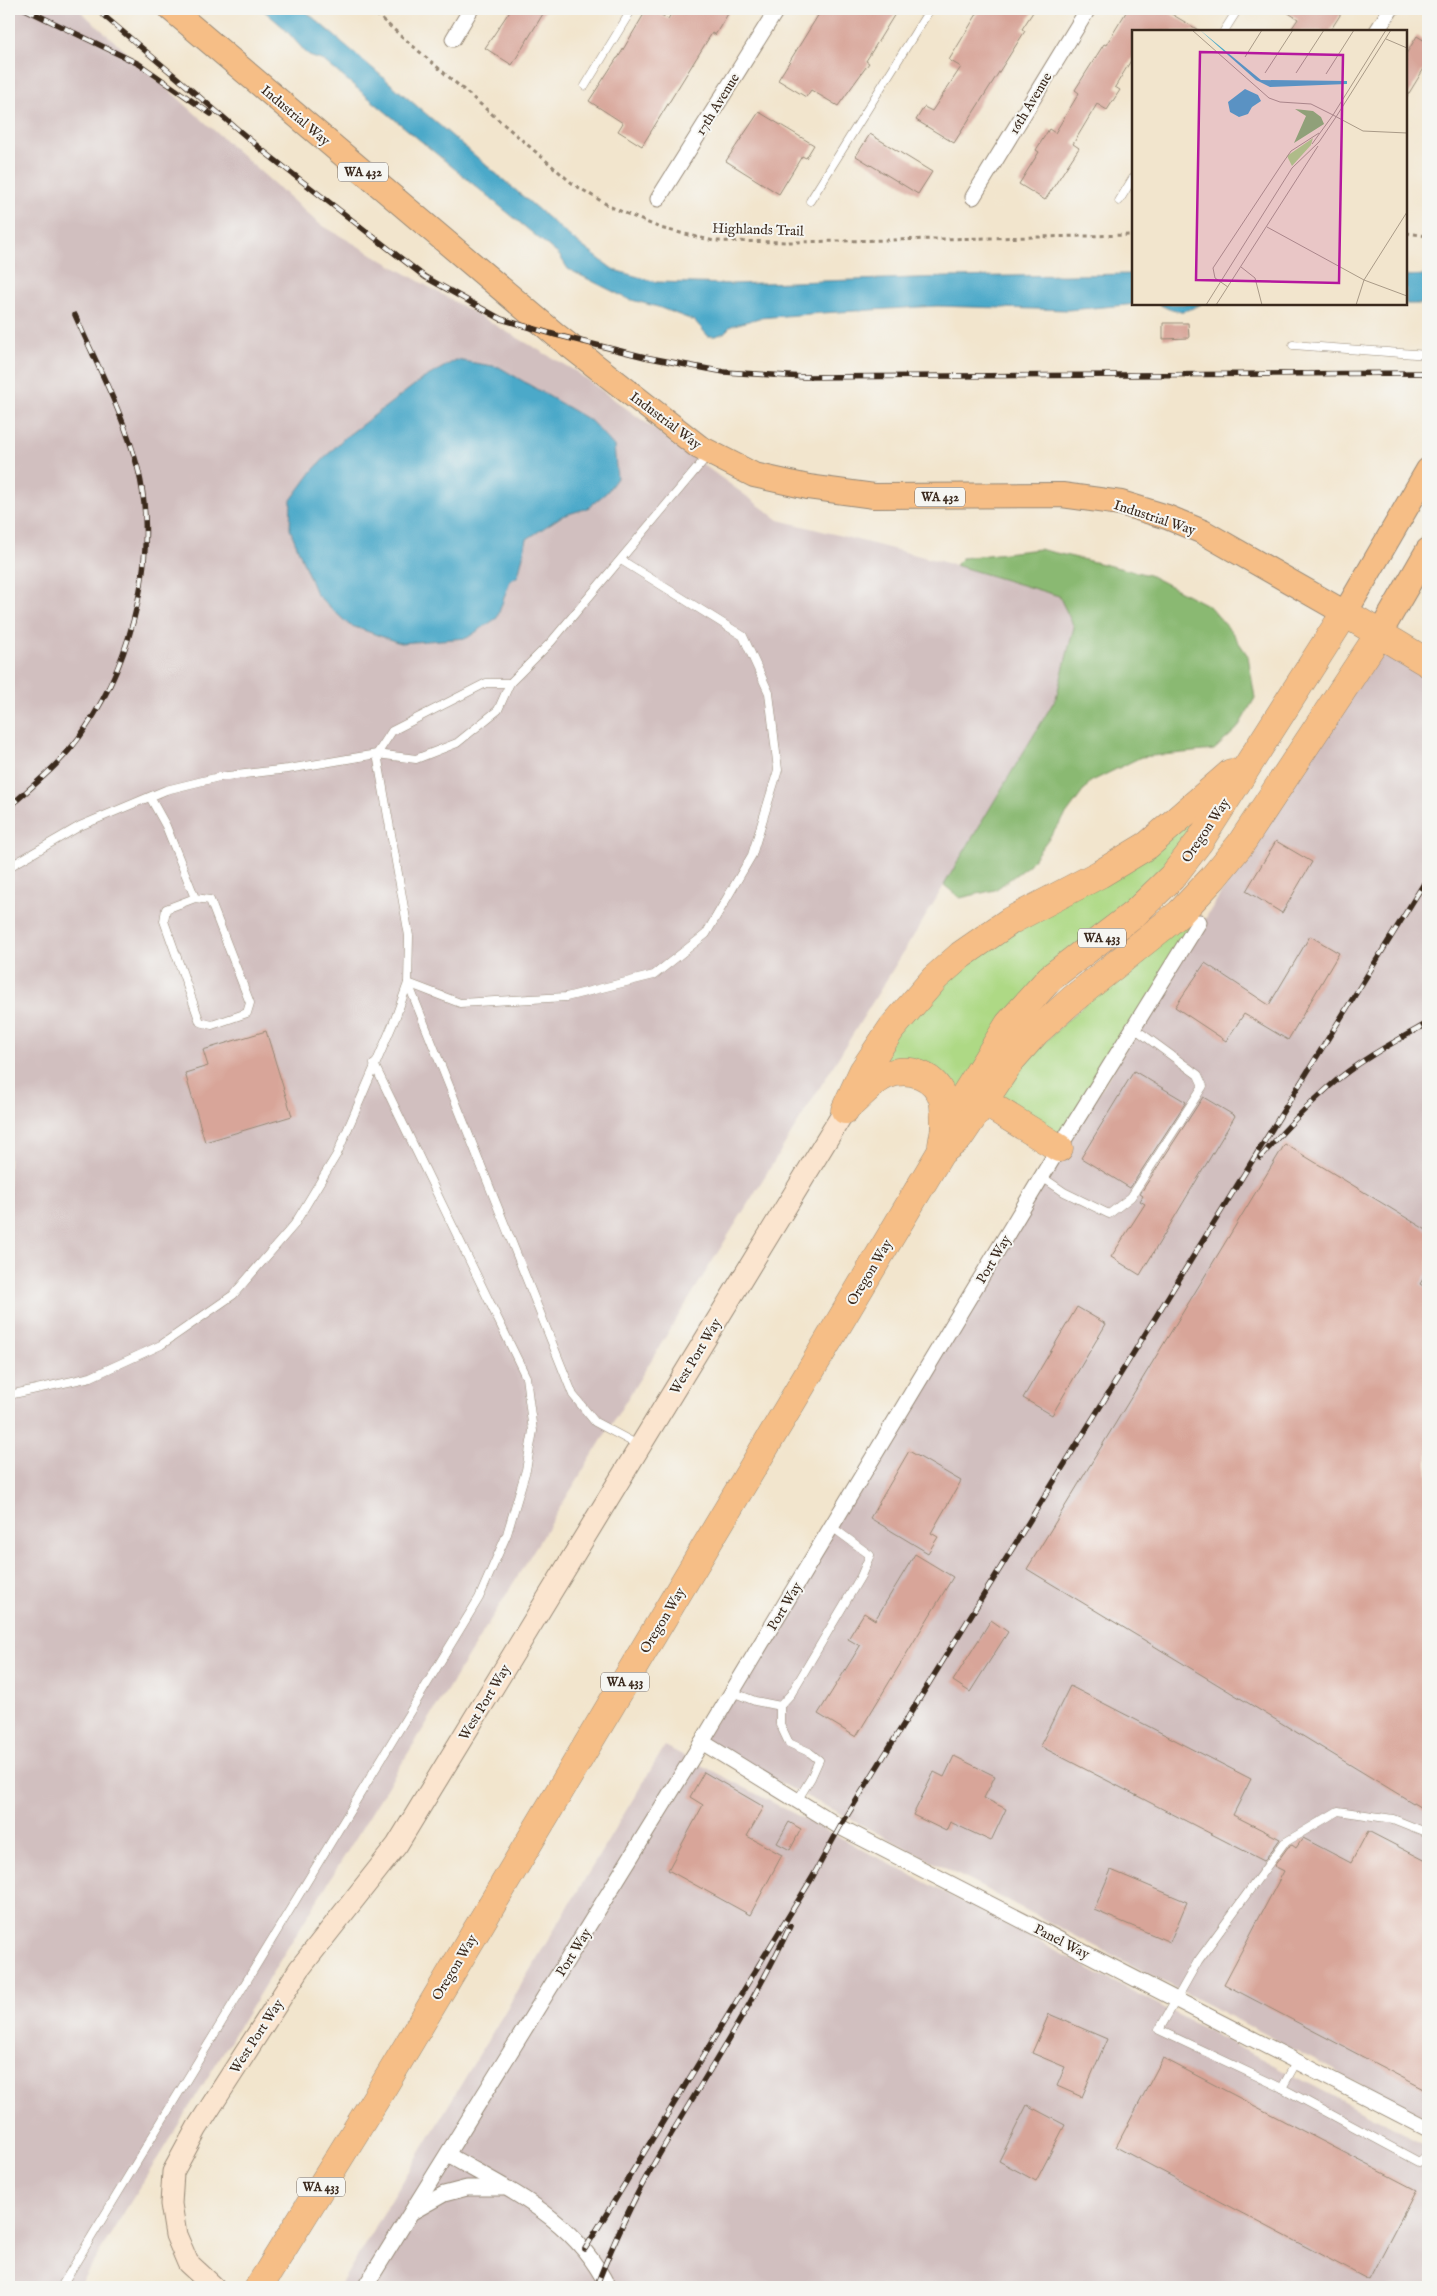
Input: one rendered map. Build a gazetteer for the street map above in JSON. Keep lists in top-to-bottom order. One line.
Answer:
{"streets":{"highway":["Industrial Way","WA 432","Oregon Way","WA 433"],"street":["16th Avenue","17th Avenue","Port Way","West Port Way","Panel Way"],"path":["Highlands Trail"]},"crossings":[["Industrial Way","WA 432"],["Industrial Way","Oregon Way"],["WA 432","Oregon Way"],["Port Way","Panel Way"]]}
